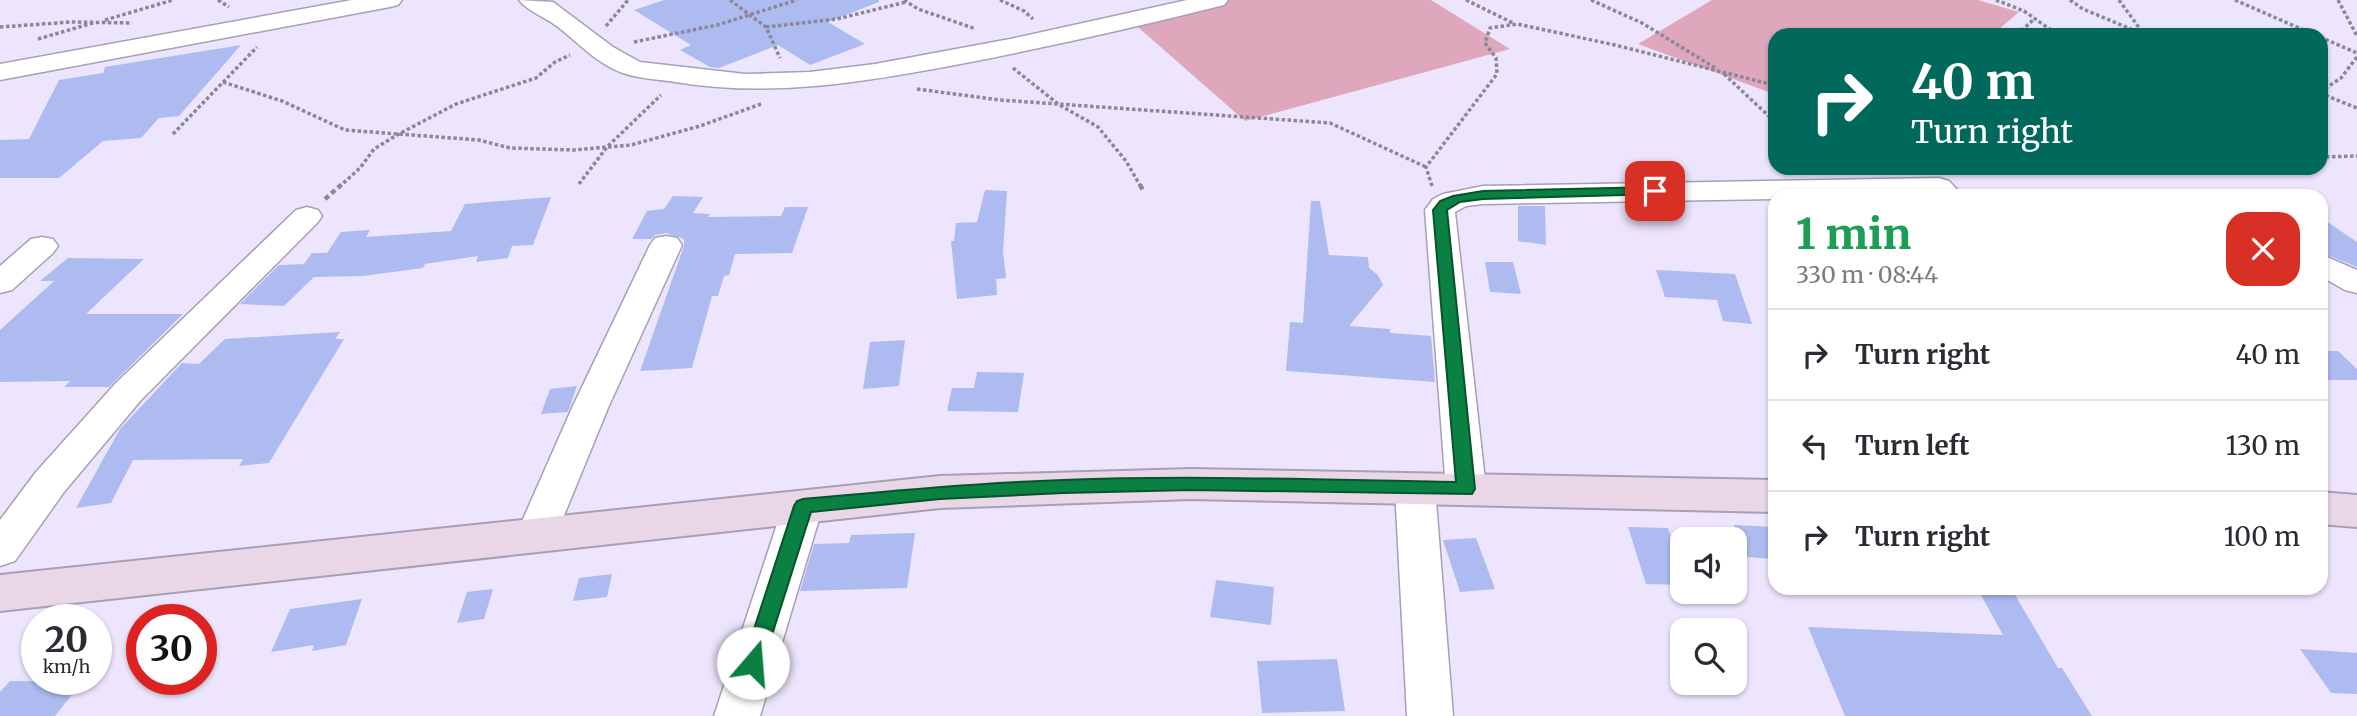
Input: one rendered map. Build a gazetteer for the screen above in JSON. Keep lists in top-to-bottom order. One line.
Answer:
{"page":{"turn":["40 m","Turn right"],"heading":["1 min","330 m · 08:44"],"list":[{"name":"Turn right","value":"40 m"},{"name":"Turn left","value":"130 m"},{"name":"Turn right","value":"100 m"}],"speed":"20 km/h","limit":"30"}}
